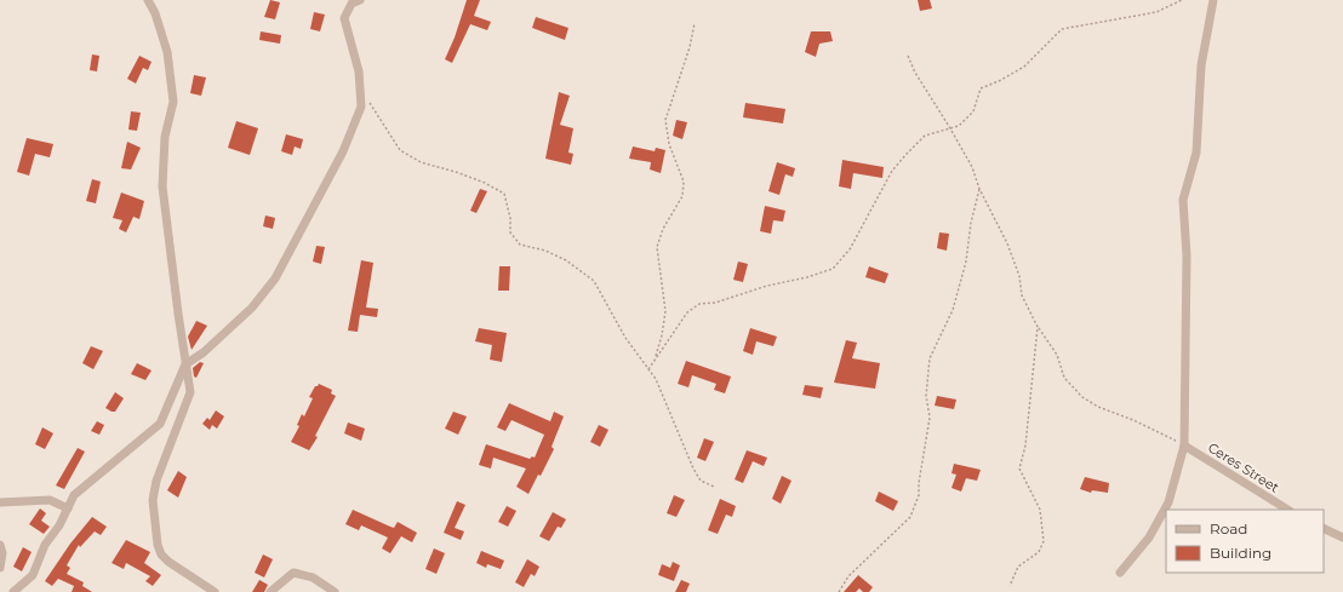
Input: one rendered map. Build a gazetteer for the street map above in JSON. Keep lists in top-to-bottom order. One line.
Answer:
{"streets":{"street":["Ceres Street"]},"legend":["Road","Building"]}
